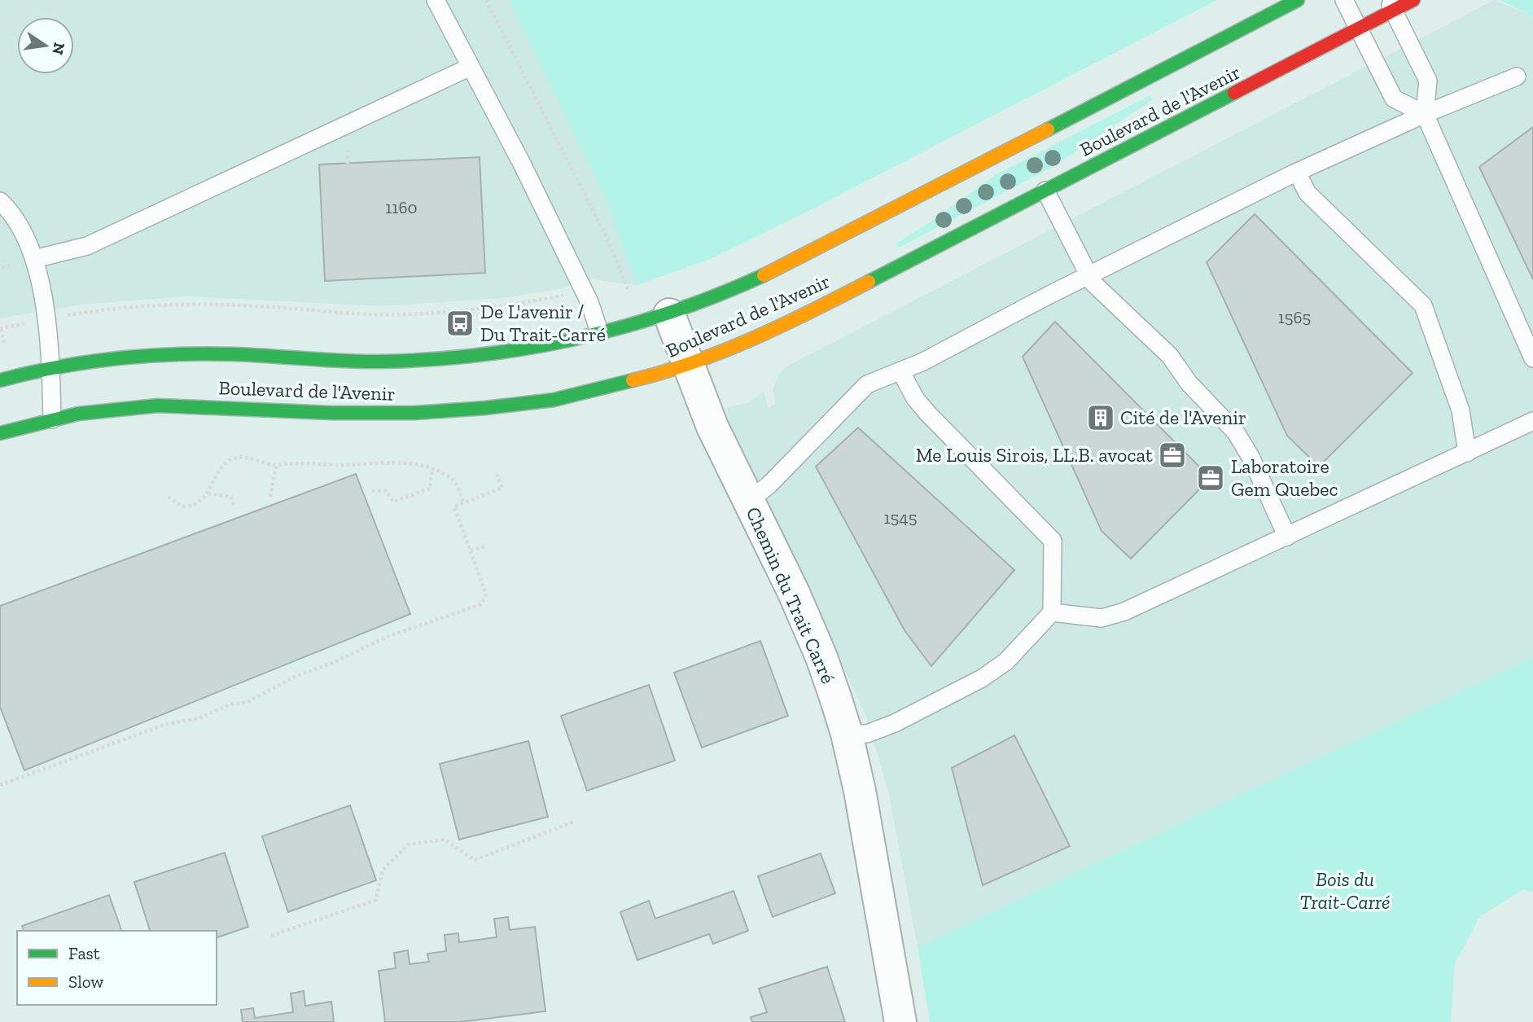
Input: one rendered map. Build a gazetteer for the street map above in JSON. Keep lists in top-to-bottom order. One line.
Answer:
{"streets":{"street":["Boulevard de l'Avenir","Chemin du Trait Carré"]},"crossings":[["Boulevard de l'Avenir","Chemin du Trait Carré"]],"parks":["Bois du Trait-Carré"],"places":{"bus stop":["De L'avenir / Du Trait-Carré"],"building":["Cité de l'Avenir"],"office":["Me Louis Sirois, LL.B. avocat","Laboratoire Gem Quebec"]},"house_numbers":["1160","1565","1545"],"legend":["Fast","Slow"],"north":"right"}
